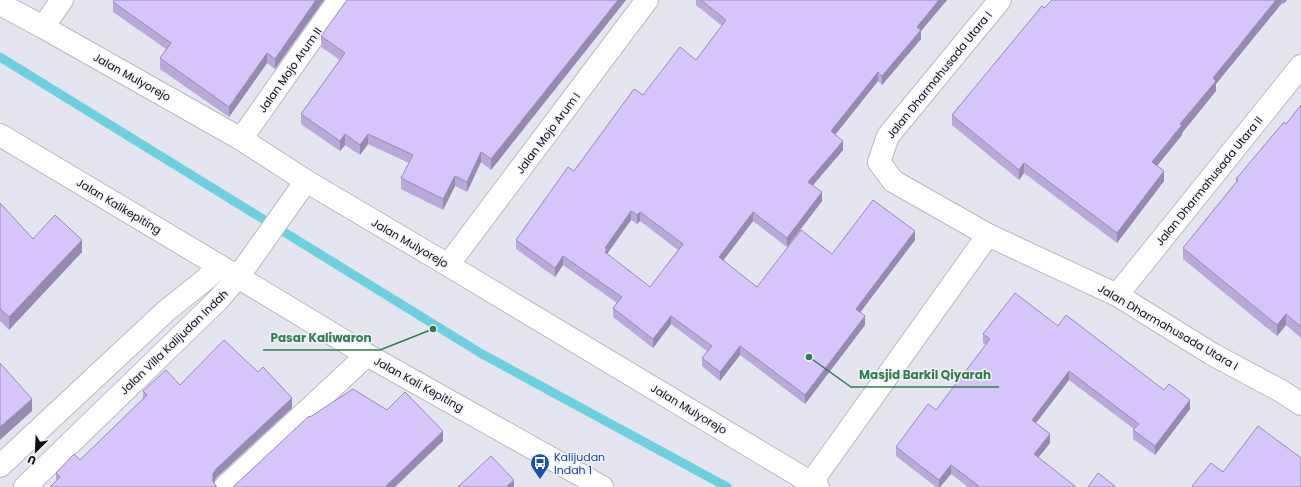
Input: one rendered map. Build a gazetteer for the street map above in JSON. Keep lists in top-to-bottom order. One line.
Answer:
{"streets":{"street":["Jalan Mojo Arum II","Jalan Dharmahusada Utara I","Jalan Mulyorejo","Jalan Mojo Arum I","Jalan Dharmahusada Utara II","Jalan Kalikepiting","Jalan Villa Kalijudan Indah","Jalan Kali Kepiting"]},"crossings":[["Jalan Mojo Arum II","Jalan Mulyorejo"],["Jalan Dharmahusada Utara I","Jalan Dharmahusada Utara II"],["Jalan Mulyorejo","Jalan Mojo Arum I"],["Jalan Mulyorejo","Jalan Villa Kalijudan Indah"],["Jalan Kalikepiting","Jalan Villa Kalijudan Indah"],["Jalan Kalikepiting","Jalan Kali Kepiting"],["Jalan Villa Kalijudan Indah","Jalan Kali Kepiting"]],"places":{"other":["Pasar Kaliwaron","Masjid Barkil Qiyarah"],"bus stop":["Kalijudan Indah 1"]},"north":"bottom left"}
